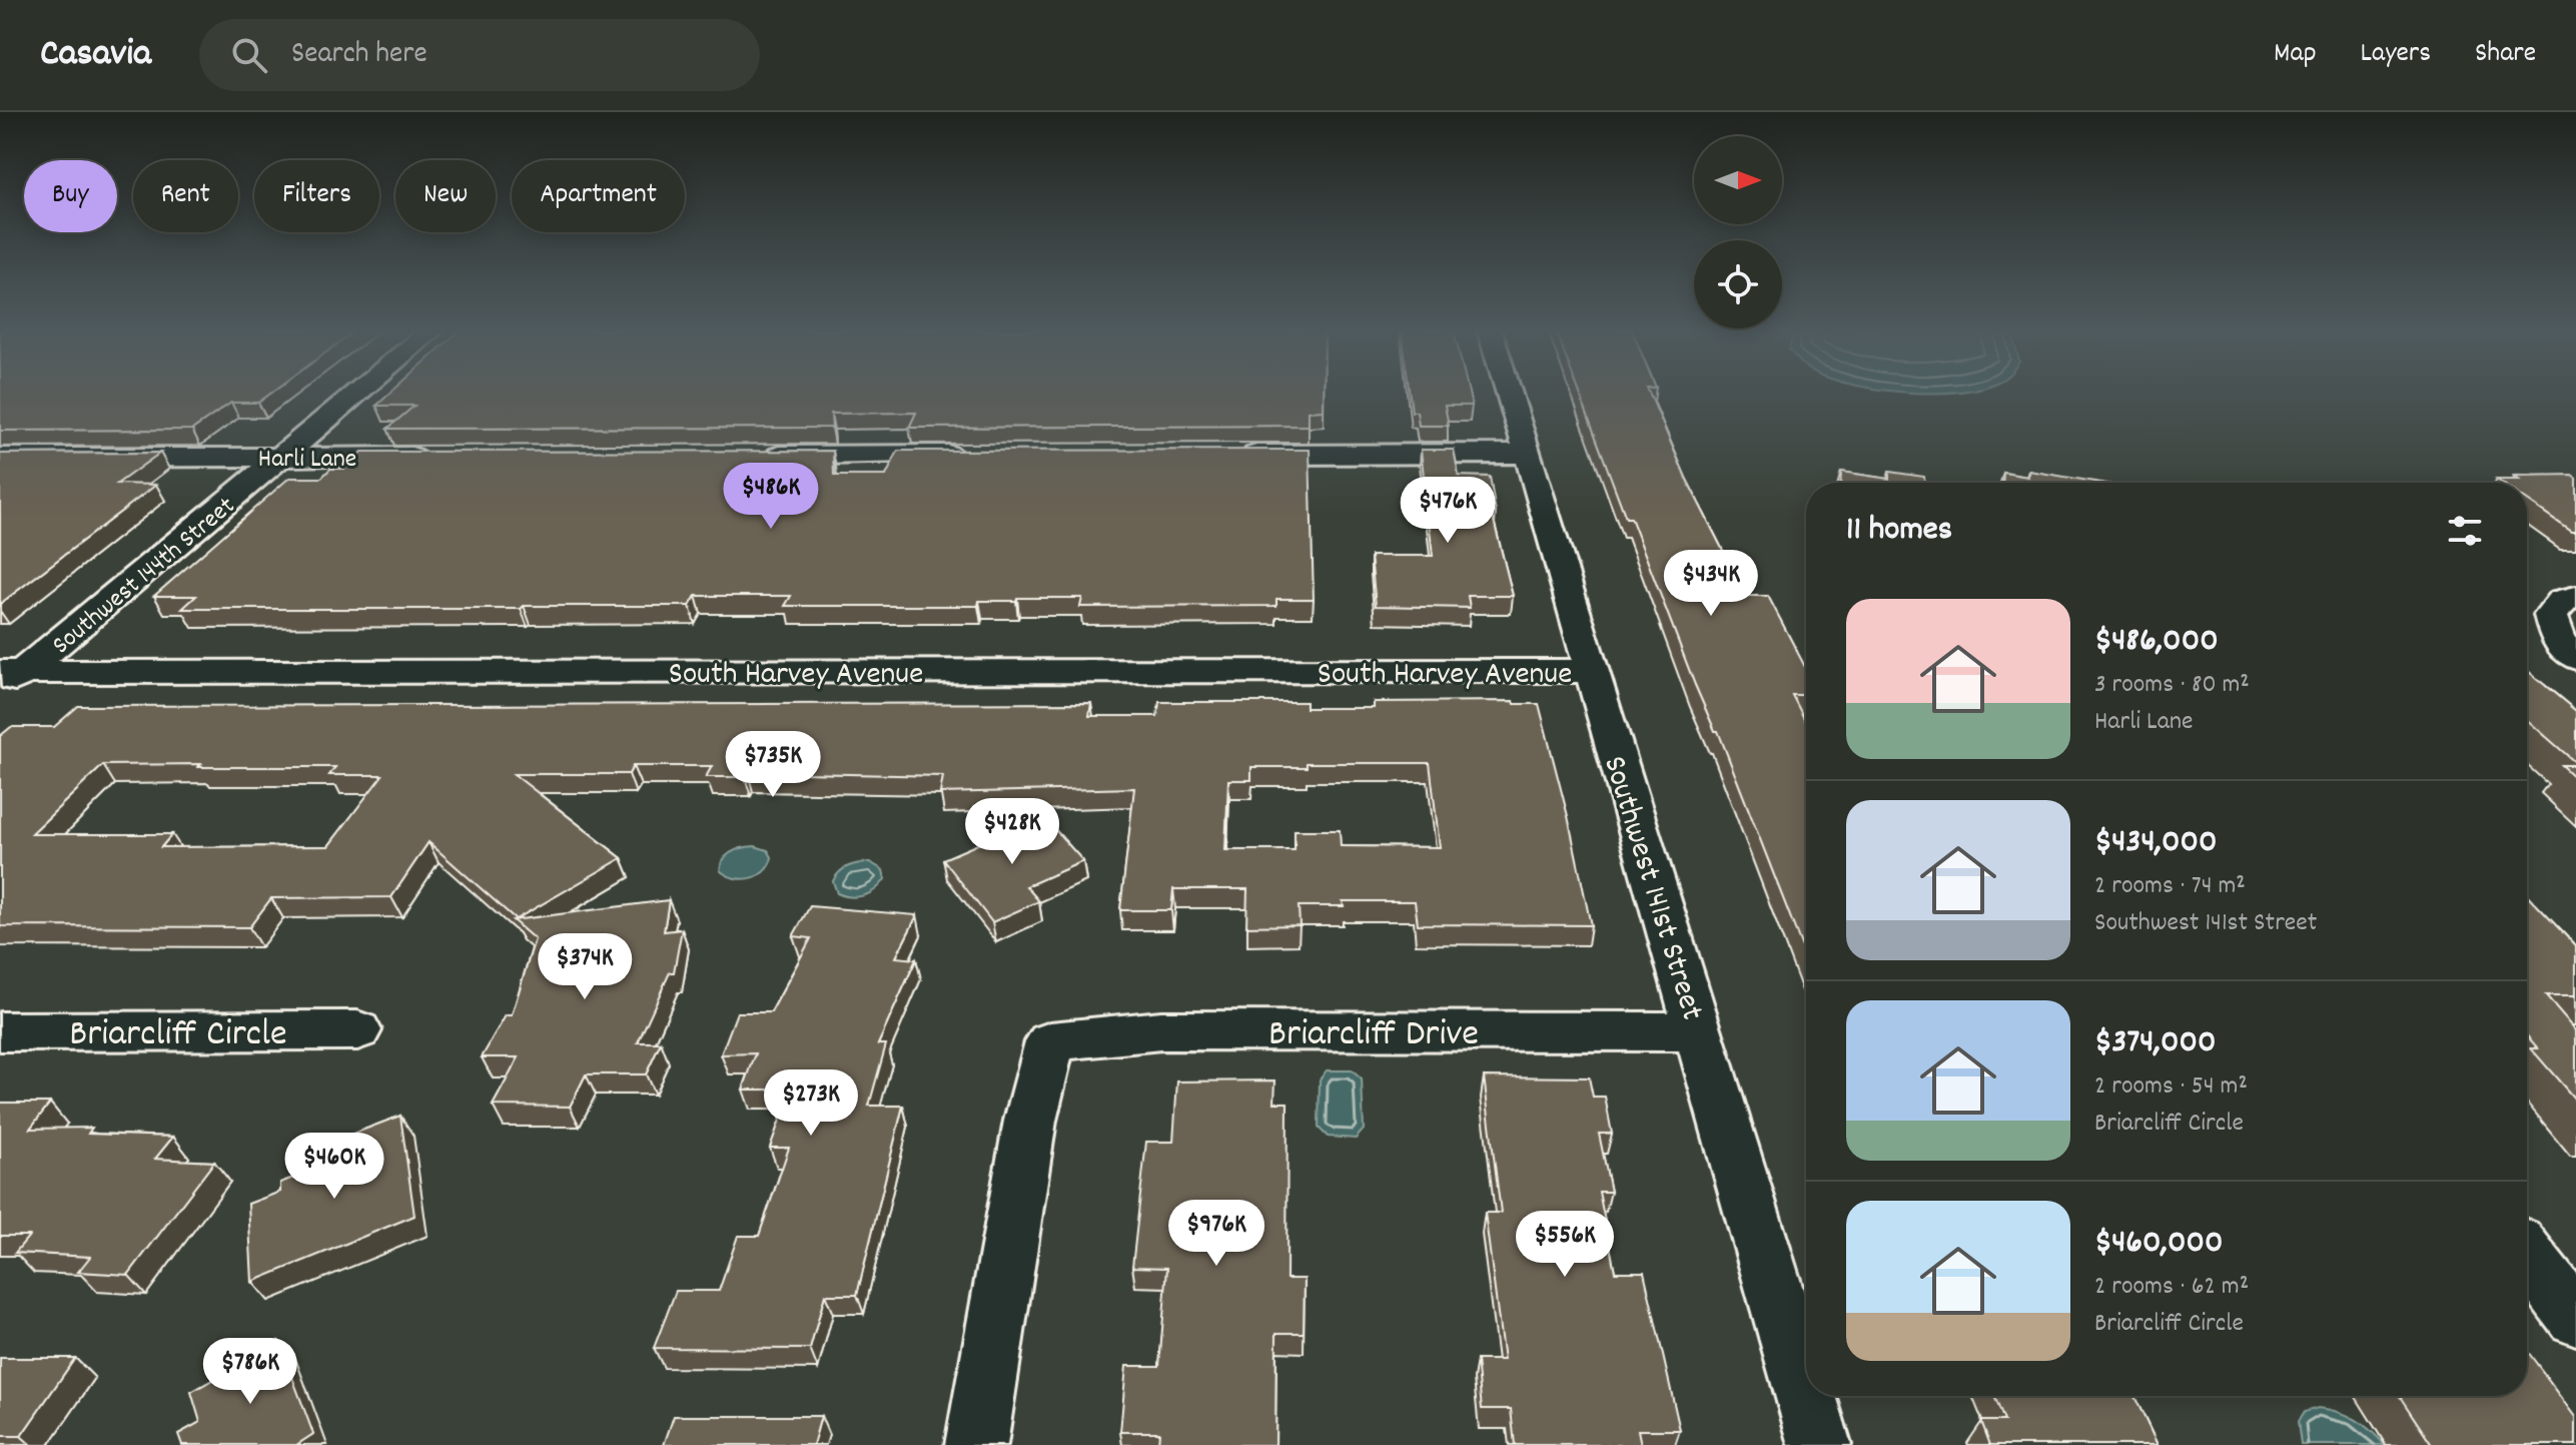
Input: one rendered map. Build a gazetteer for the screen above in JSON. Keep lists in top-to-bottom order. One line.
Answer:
{"streets":{"street":["Harli Lane","Southwest 144th Street","South Harvey Avenue","Southwest 141st Street","Briarcliff Circle","Briarcliff Drive"]},"crossings":[["Harli Lane","Southwest 144th Street"],["Southwest 144th Street","South Harvey Avenue"],["South Harvey Avenue","Southwest 141st Street"],["Southwest 141st Street","Briarcliff Drive"]],"north":"right","page":{"header":"Casavia","search":"Search here","nav":["Map","Layers","Share"],"chip":["Buy","Rent","Filters","New","Apartment"],"price":["$486K","$476K","$434K","$735K","$428K","$374K","$273K","$460K","$976K","$556K","$786K"],"heading":"11 homes","list":[{"name":"$486,000","note":"3 rooms · 80 m² · Harli Lane"},{"name":"$434,000","note":"2 rooms · 74 m² · Southwest 141st Street"},{"name":"$374,000","note":"2 rooms · 54 m² · Briarcliff Circle"},{"name":"$460,000","note":"2 rooms · 62 m² · Briarcliff Circle"}]}}
